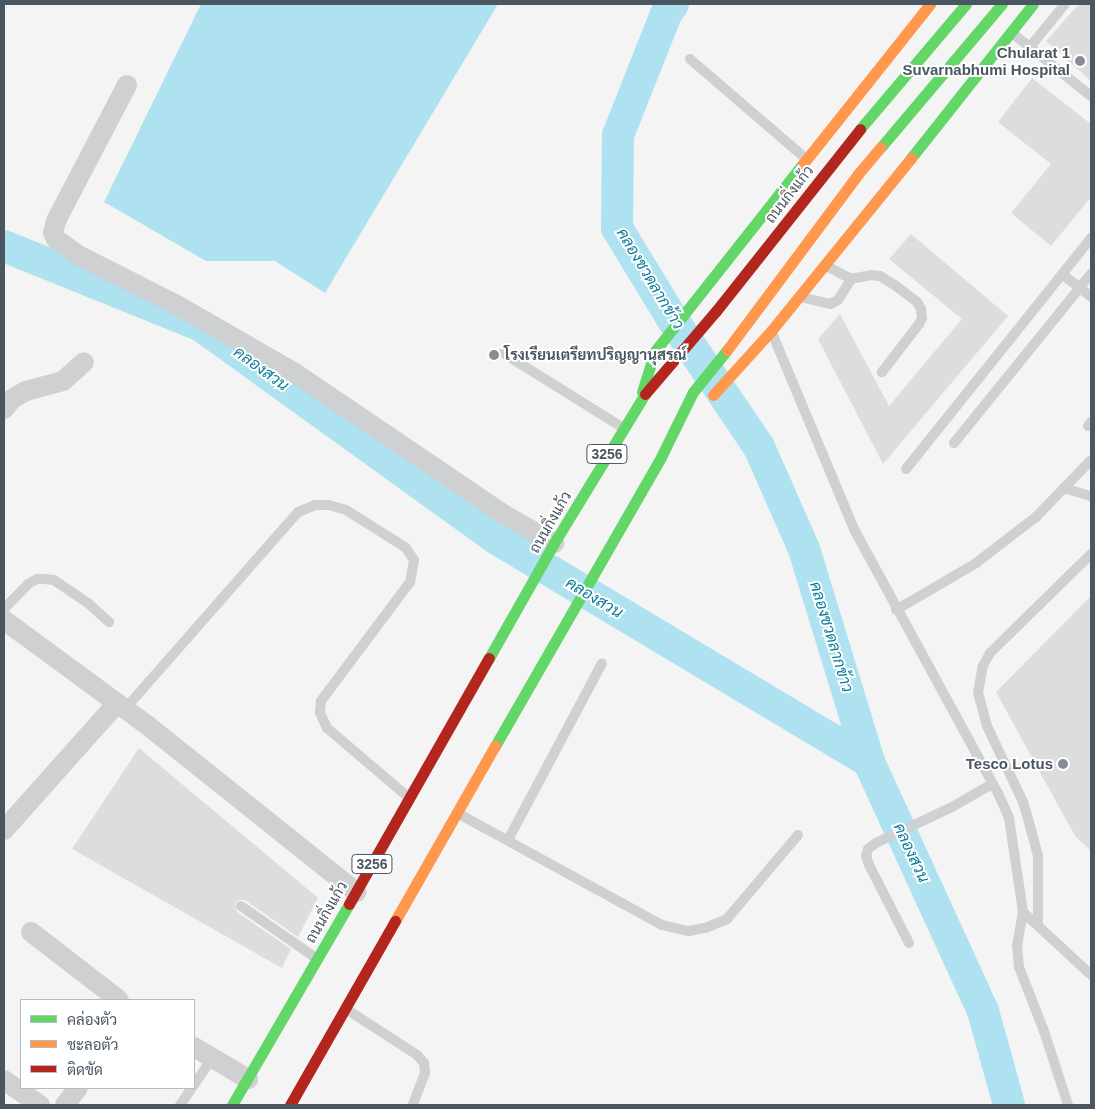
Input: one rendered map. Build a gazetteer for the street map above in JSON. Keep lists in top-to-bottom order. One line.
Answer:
{"streets":{"main road":["ถนนกิ่งแก้ว","3256"]},"water":["คลองชวดลากข้าว","คลองสวน"],"places":["Chularat 1 Suvarnabhumi Hospital","โรงเรียนเตรียทปริญญานุสรณ์","Tesco Lotus"],"legend":["คล่องตัว","ชะลอตัว","ติดขัด"]}
